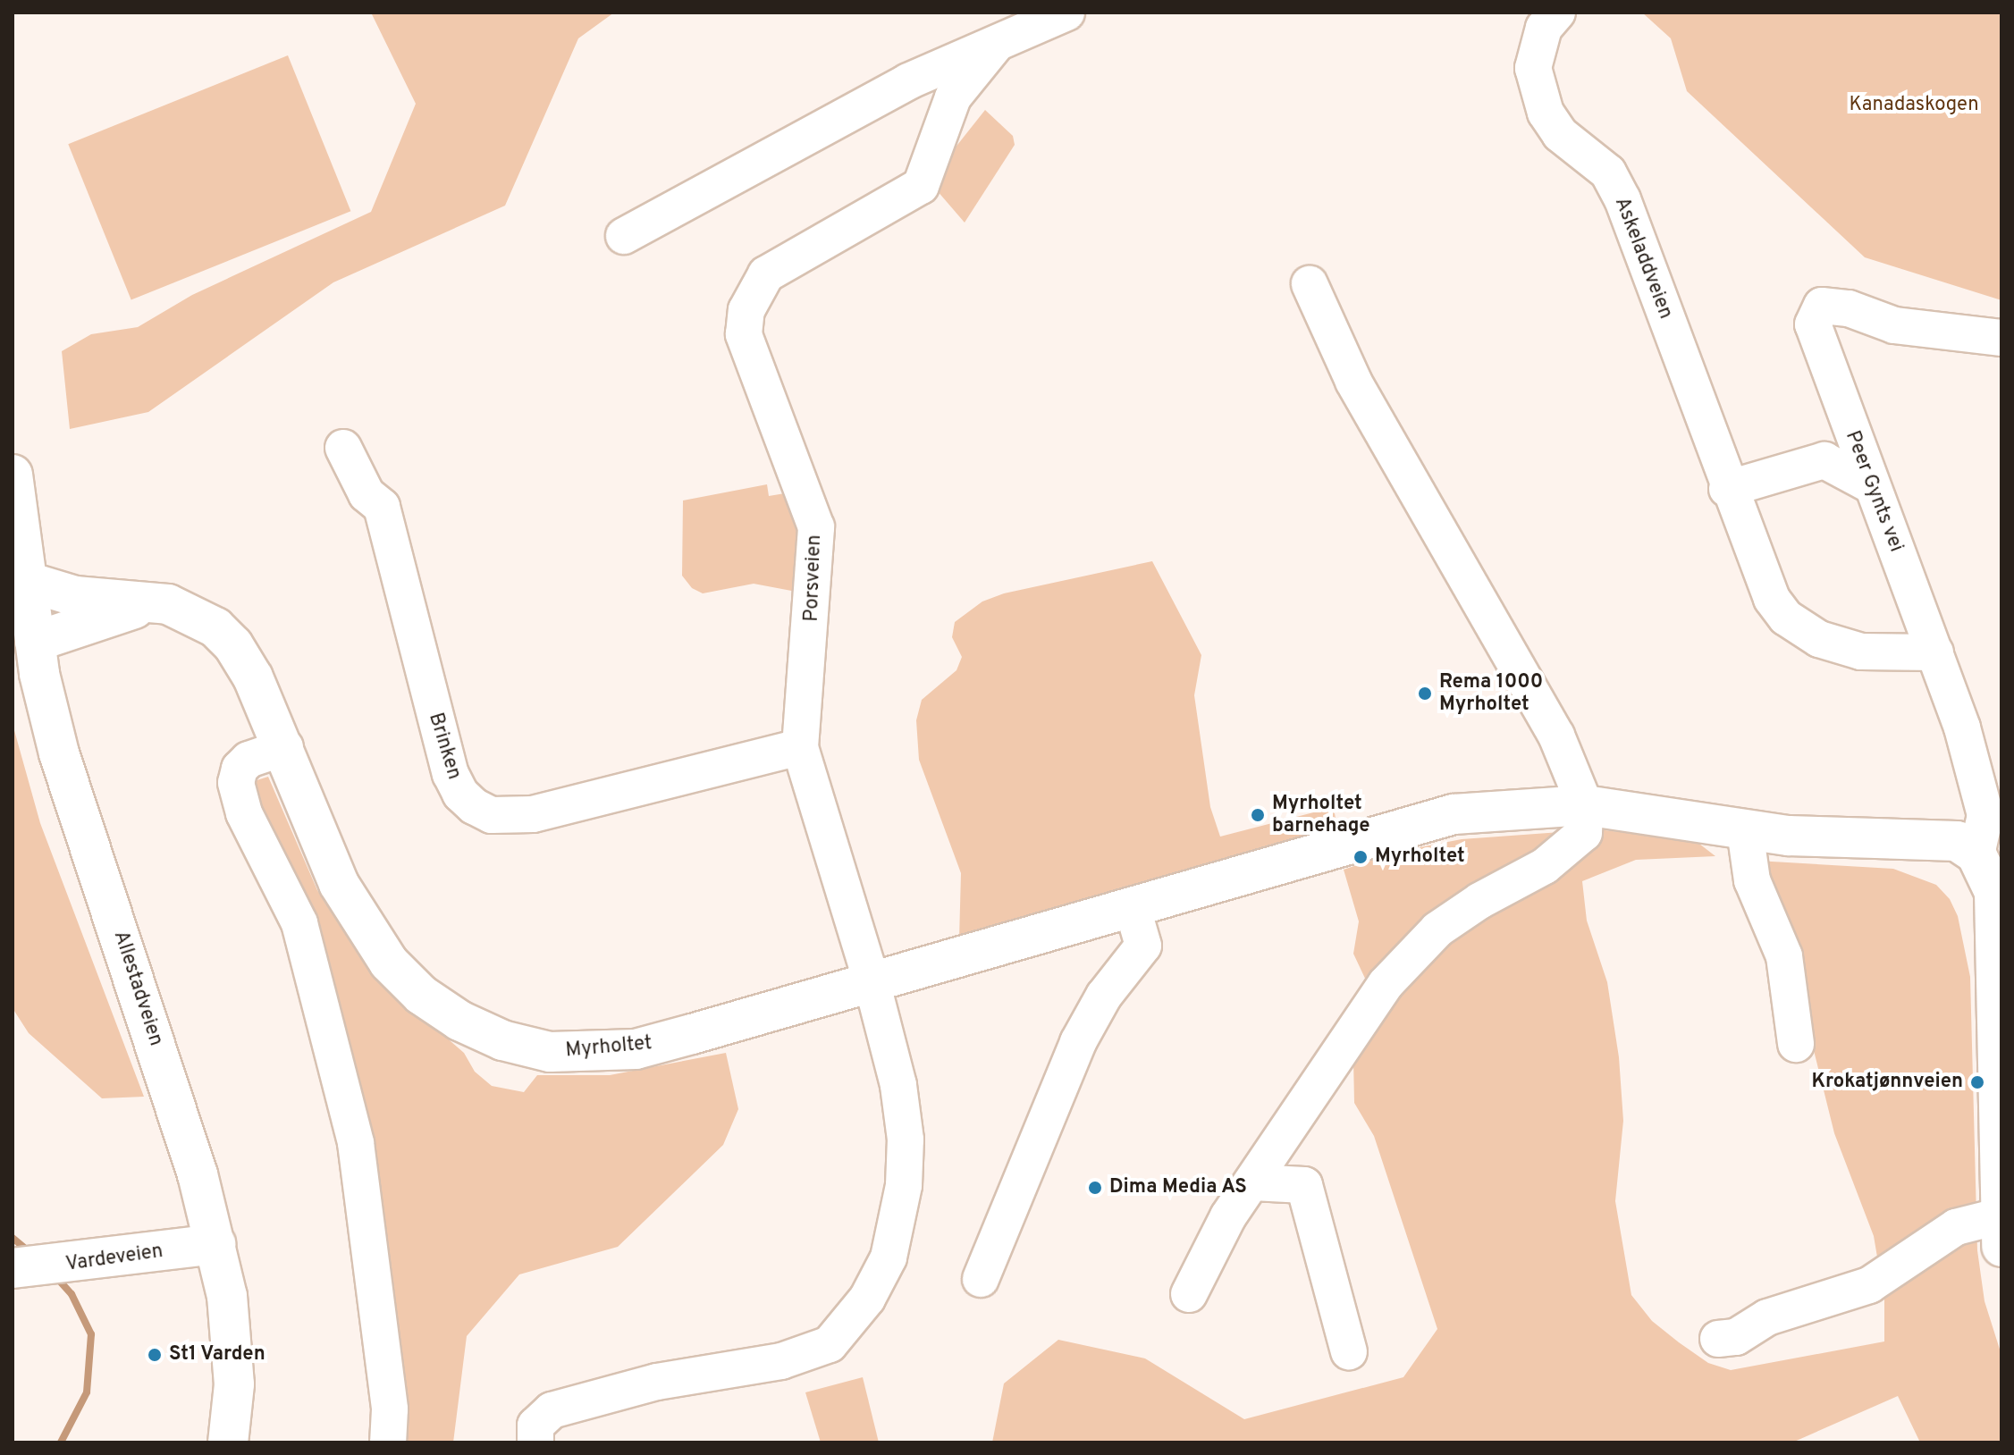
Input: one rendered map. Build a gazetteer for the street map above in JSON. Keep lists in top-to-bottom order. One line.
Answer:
{"streets":{"main road":["Allestadveien","Myrholtet","Vardeveien"],"street":["Askeladdveien","Peer Gynts vei","Porsveien","Brinken"]},"crossings":[["Askeladdveien","Peer Gynts vei"],["Peer Gynts vei","Myrholtet"],["Porsveien","Brinken"],["Porsveien","Myrholtet"],["Allestadveien","Myrholtet"],["Allestadveien","Vardeveien"]],"parks":["Kanadaskogen"],"places":["Rema 1000 Myrholtet","Myrholtet barnehage","Myrholtet","Krokatjønnveien","Dima Media AS","St1 Varden"]}
